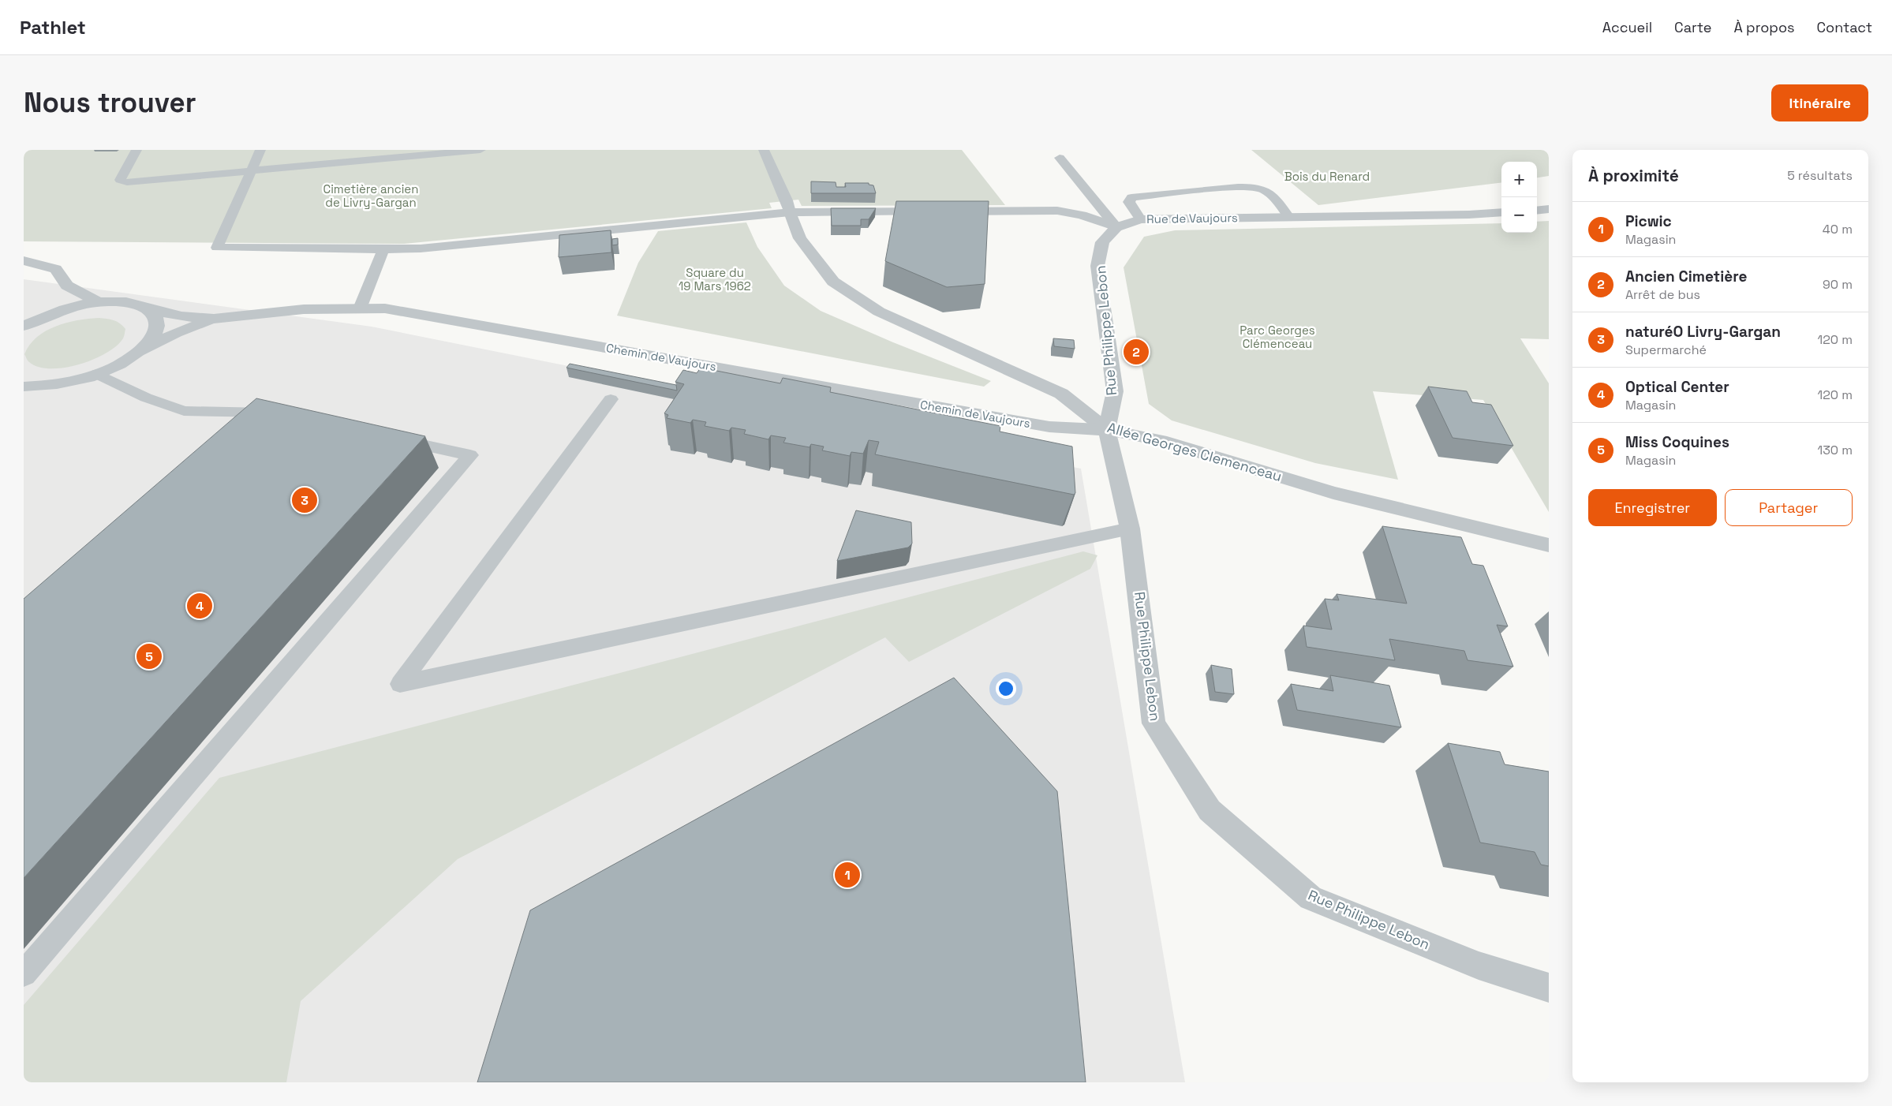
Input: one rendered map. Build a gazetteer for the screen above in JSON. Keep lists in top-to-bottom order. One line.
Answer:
{"streets":{"street":["Rue de Vaujours","Rue Philippe Lebon","Chemin de Vaujours","Allée Georges Clemenceau"]},"crossings":[["Rue de Vaujours","Rue Philippe Lebon"],["Rue Philippe Lebon","Chemin de Vaujours"],["Rue Philippe Lebon","Allée Georges Clemenceau"],["Chemin de Vaujours","Allée Georges Clemenceau"]],"parks":["Bois du Renard","Cimetière ancien de Livry-Gargan","Square du 19 Mars 1962","Parc Georges Clémenceau"],"page":{"header":"Pathlet","nav":["Accueil","Carte","À propos","Contact"],"buttons":["Itinéraire",["Enregistrer","Partager"]],"title":"Nous trouver","heading":["À proximité","5 résultats"],"map_buttons":["+","−"],"list":[{"mark":"1","name":"Picwic","note":"Magasin","value":"40 m"},{"mark":"2","name":"Ancien Cimetière","note":"Arrêt de bus","value":"90 m"},{"mark":"3","name":"naturéO Livry-Gargan","note":"Supermarché","value":"120 m"},{"mark":"4","name":"Optical Center","note":"Magasin","value":"120 m"},{"mark":"5","name":"Miss Coquines","note":"Magasin","value":"130 m"}],"pins":["2","3","4","5","1"]}}
